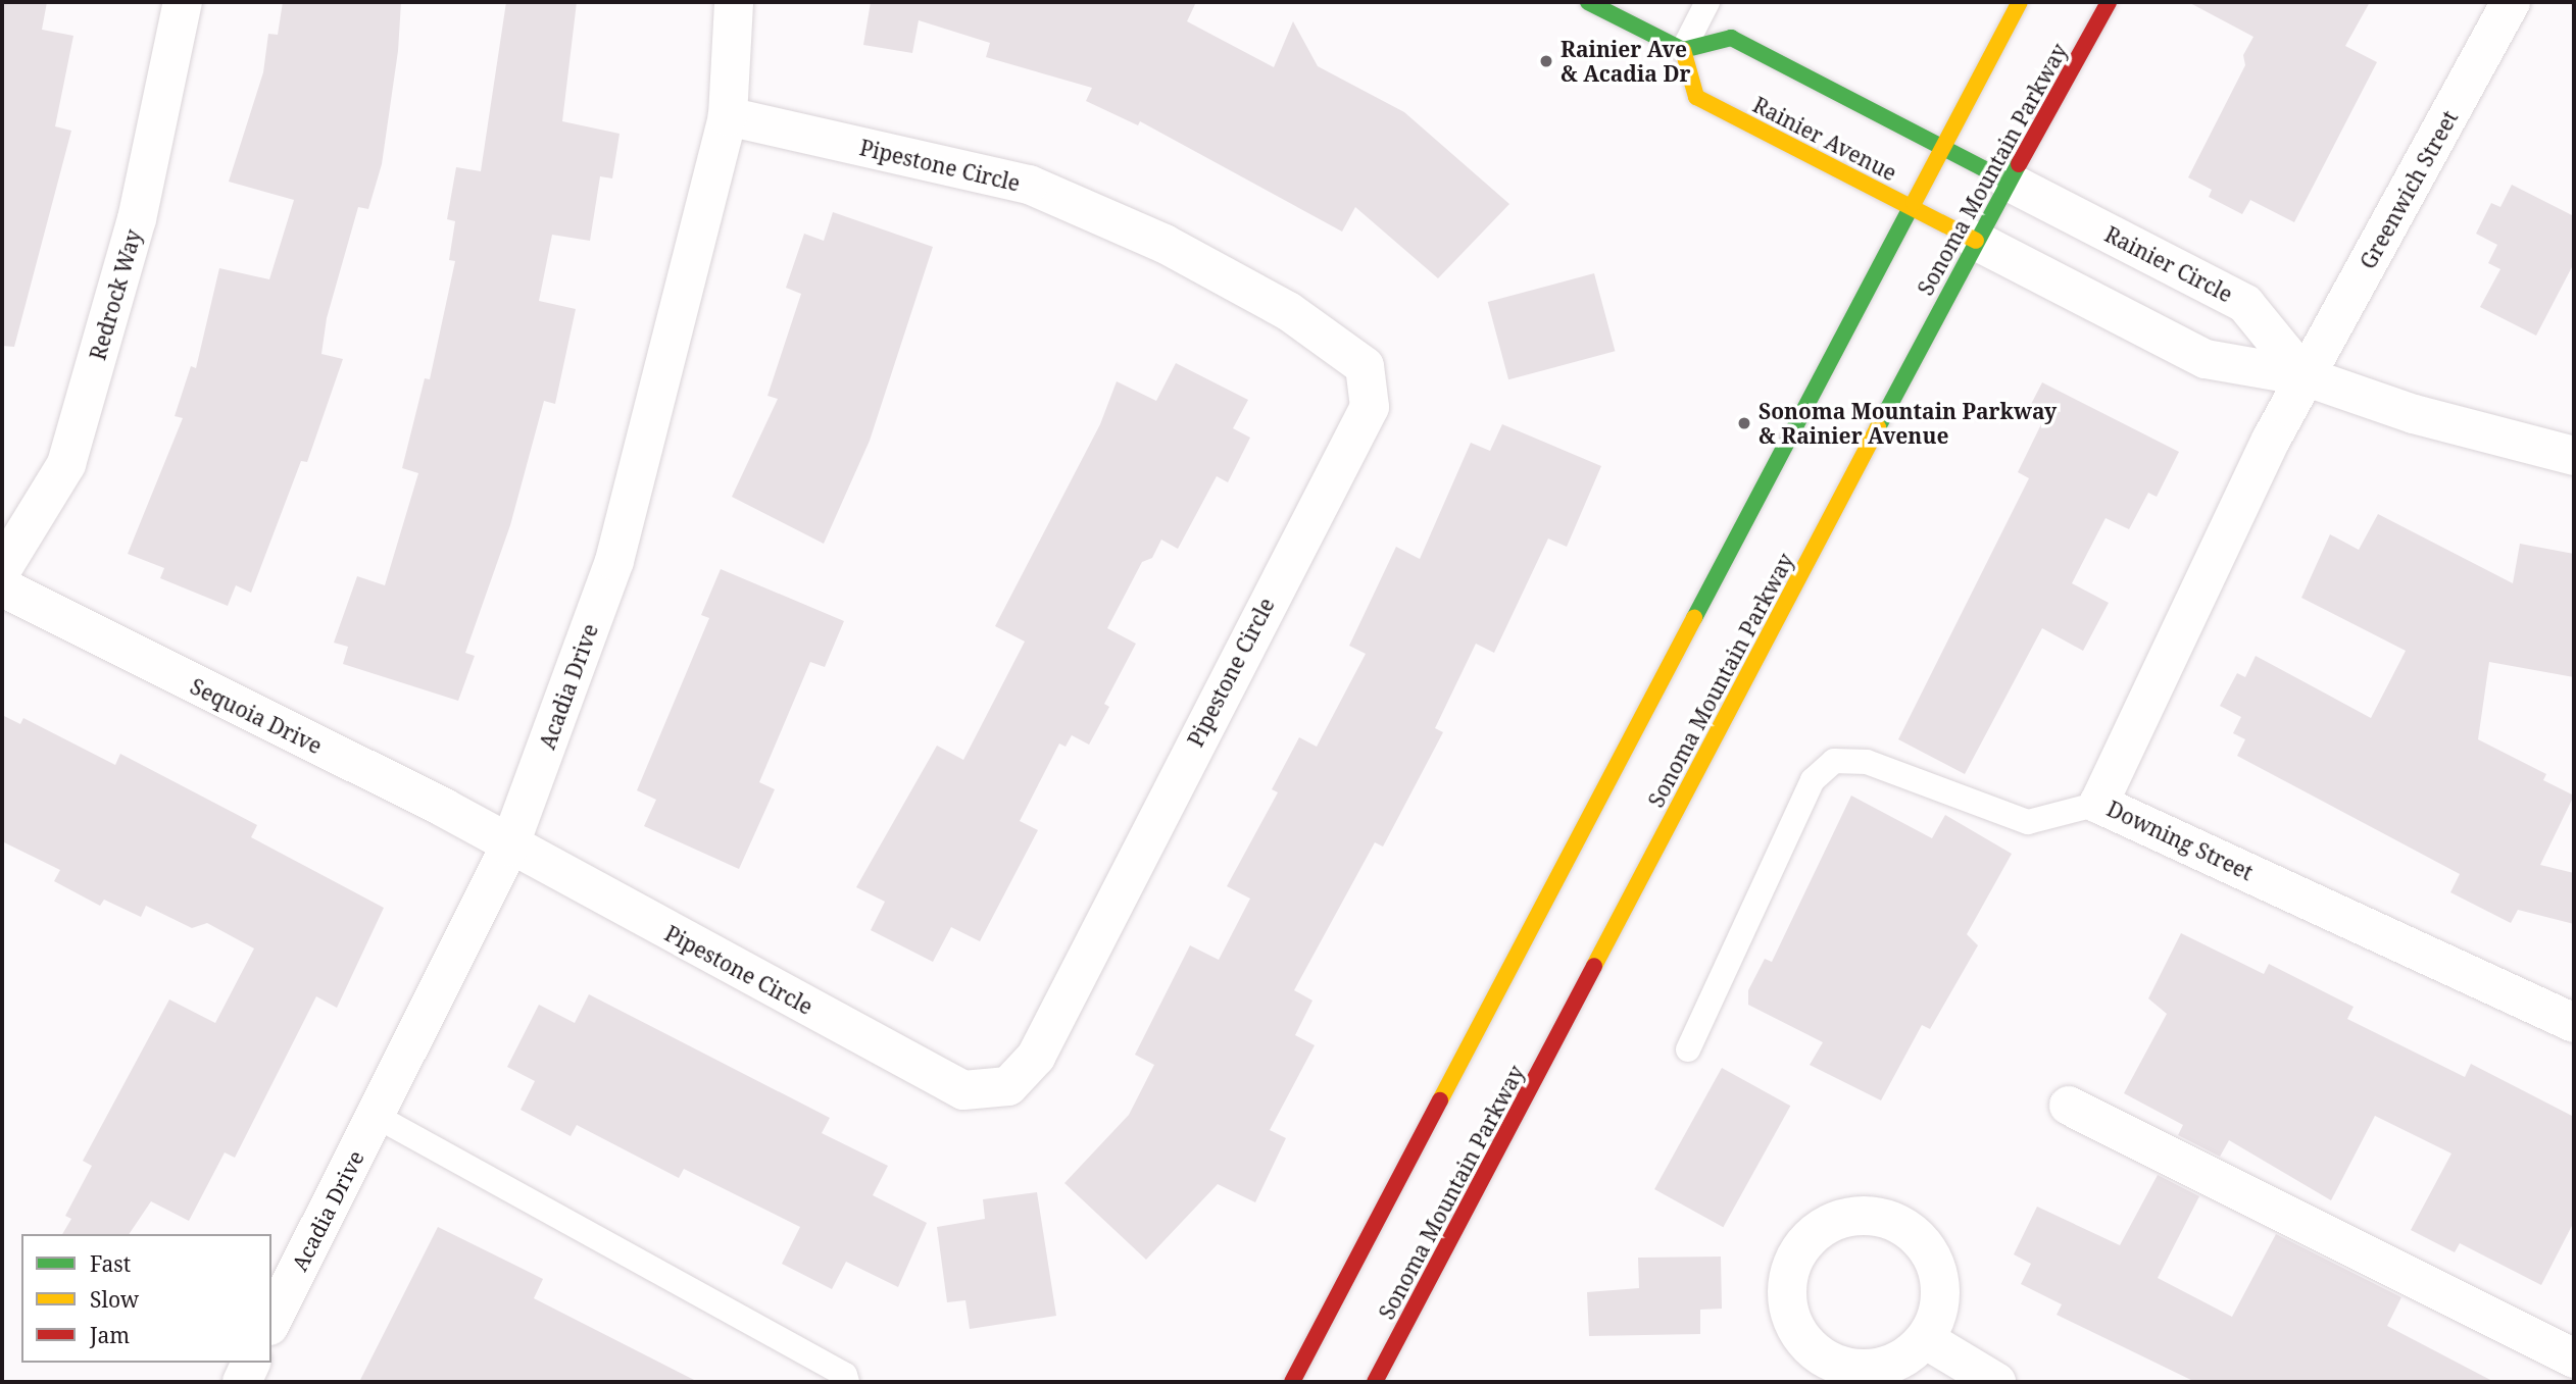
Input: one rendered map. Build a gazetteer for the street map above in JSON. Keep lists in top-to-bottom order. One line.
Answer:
{"streets":{"main road":["Rainier Avenue","Sonoma Mountain Parkway"],"street":["Pipestone Circle","Greenwich Street","Rainier Circle","Redrock Way","Acadia Drive","Sequoia Drive","Downing Street"]},"crossings":[["Rainier Avenue","Sonoma Mountain Parkway"],["Pipestone Circle","Acadia Drive"],["Pipestone Circle","Sequoia Drive"],["Sonoma Mountain Parkway","Rainier Circle"],["Greenwich Street","Rainier Circle"],["Greenwich Street","Downing Street"],["Rainier Circle","Downing Street"],["Acadia Drive","Sequoia Drive"]],"places":["Rainier Ave & Acadia Dr","Sonoma Mountain Parkway & Rainier Avenue"],"legend":["Fast","Slow","Jam"]}
